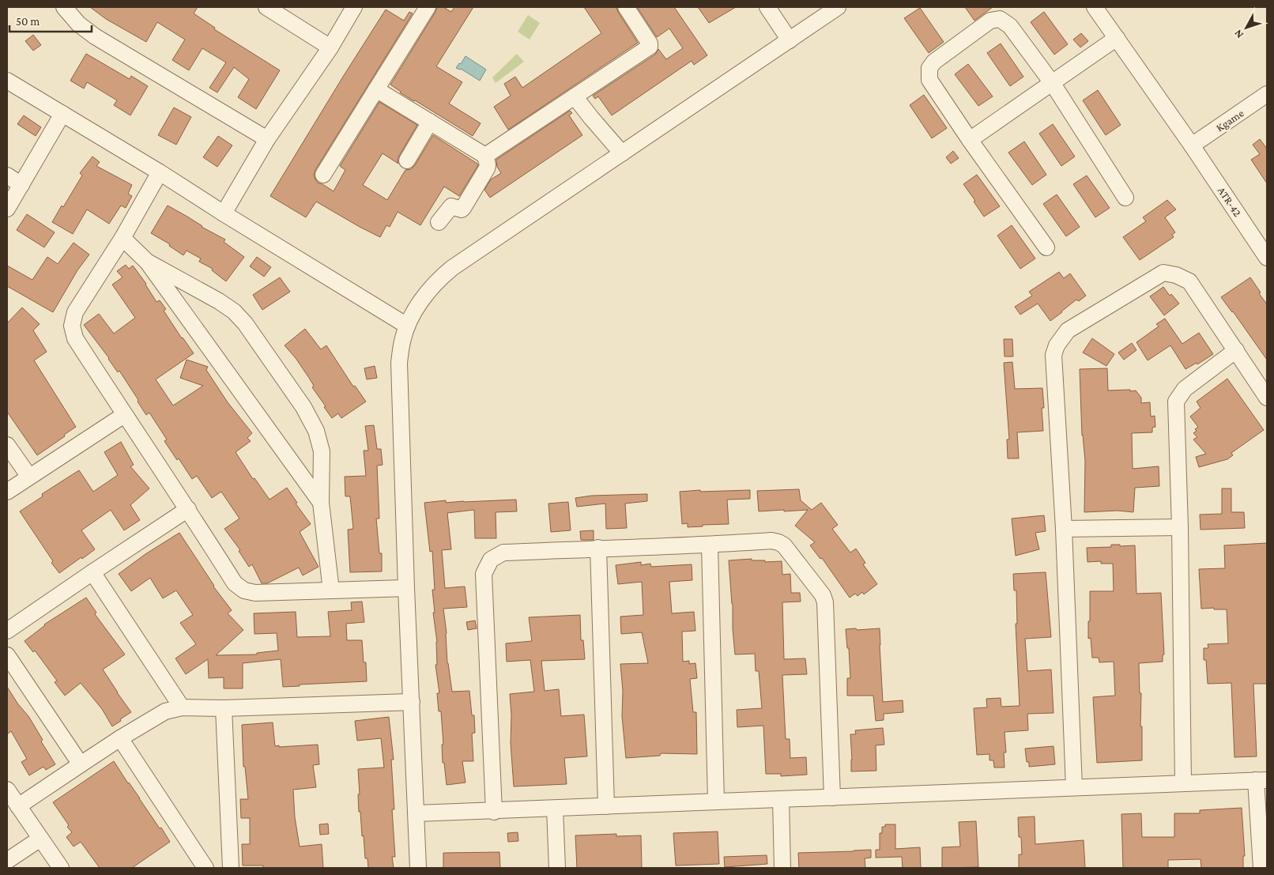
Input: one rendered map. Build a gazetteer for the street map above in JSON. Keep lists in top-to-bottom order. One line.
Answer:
{"streets":{"street":["Kgame","ATR-42"]},"crossings":[["Kgame","ATR-42"]],"scale_bar":"50 m","north":"bottom left"}
